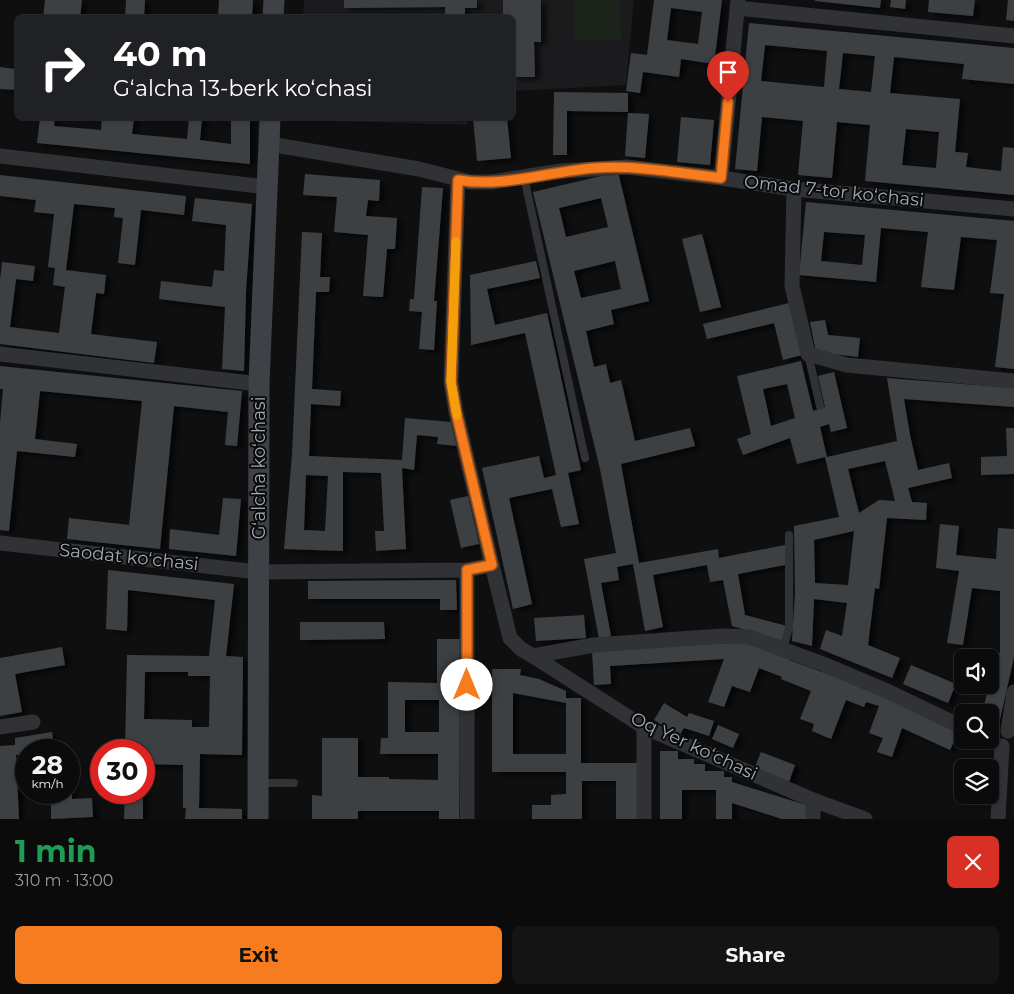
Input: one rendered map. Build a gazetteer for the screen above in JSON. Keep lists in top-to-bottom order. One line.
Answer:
{"streets":{"street":["Omad 7-tor koʻchasi","Gʻalcha koʻchasi","Saodat koʻchasi","Oq Yer koʻchasi"]},"crossings":[["Omad 7-tor koʻchasi","Gʻalcha koʻchasi"],["Omad 7-tor koʻchasi","Oq Yer koʻchasi"],["Gʻalcha koʻchasi","Saodat koʻchasi"],["Saodat koʻchasi","Oq Yer koʻchasi"]],"page":{"turn":["40 m","Gʻalcha 13-berk koʻchasi"],"speed":"28 km/h","limit":"30","heading":["1 min","310 m · 13:00"],"buttons":["Exit","Share"]}}
